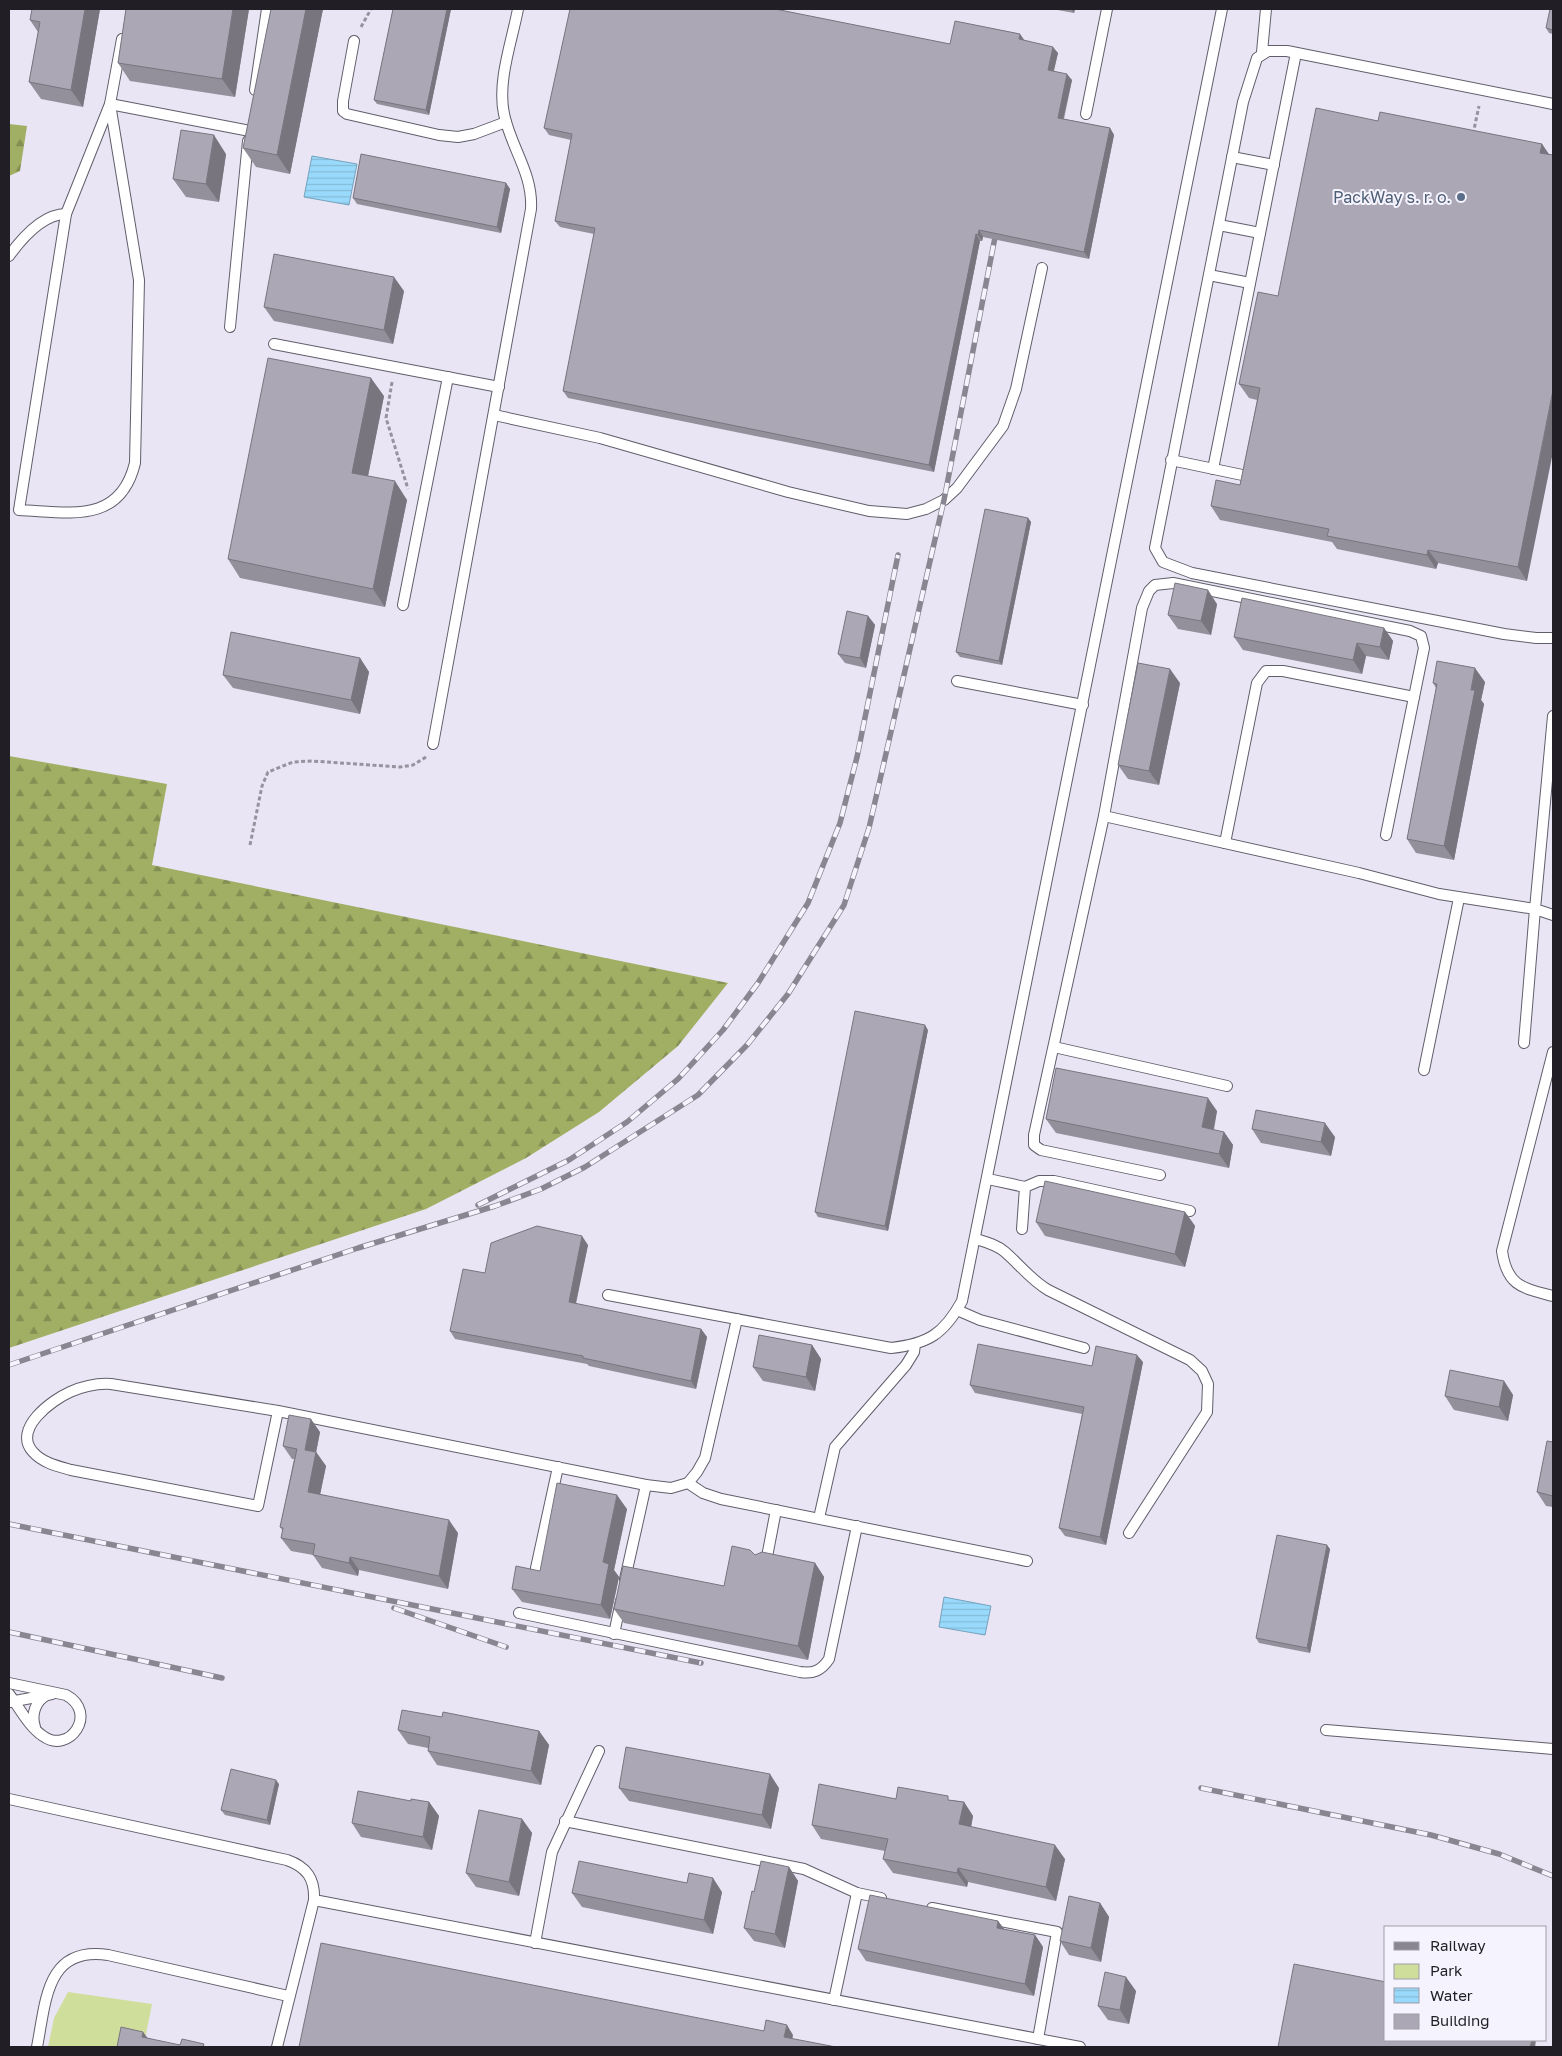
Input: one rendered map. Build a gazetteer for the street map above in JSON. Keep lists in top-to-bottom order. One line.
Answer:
{"places":["PackWay s. r. o."],"legend":["Railway","Park","Water","Building"]}
